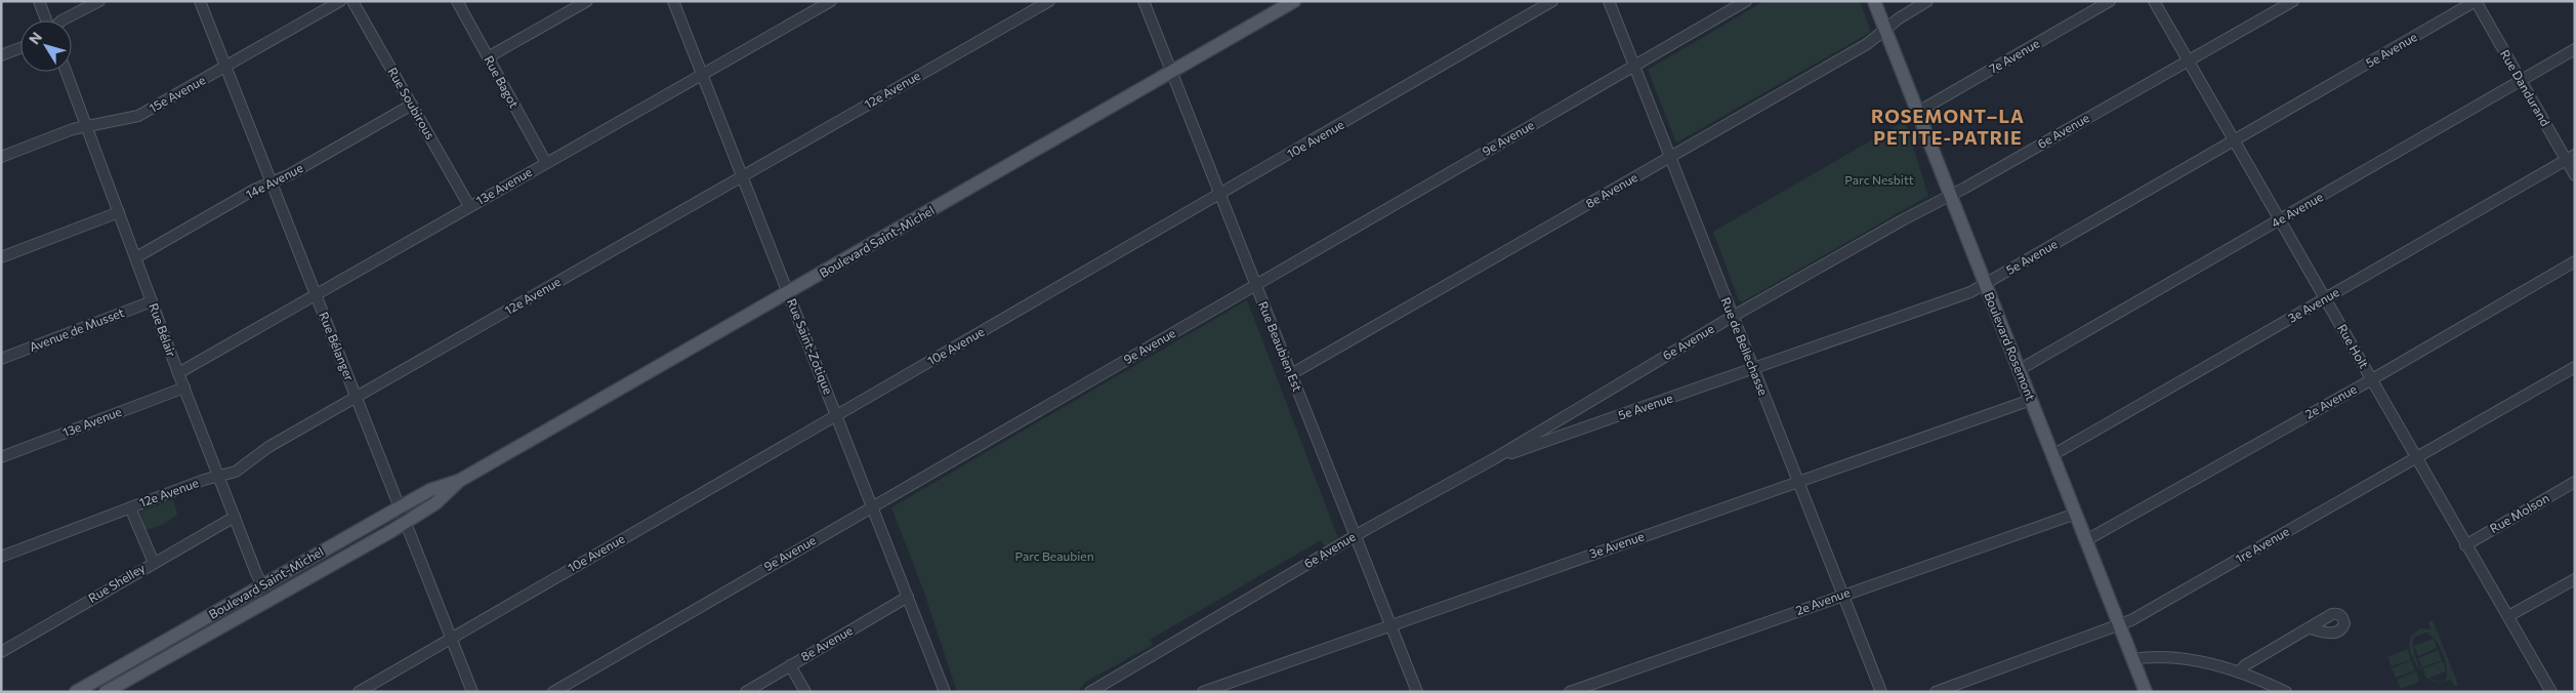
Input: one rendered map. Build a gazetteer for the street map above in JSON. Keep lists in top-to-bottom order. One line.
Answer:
{"streets":{"main road":["Boulevard Saint-Michel","Boulevard Rosemont"],"street":["5e Avenue","7e Avenue","Rue Bagot","Rue Dandurand","12e Avenue","15e Avenue","Rue Soubirous","6e Avenue","9e Avenue","10e Avenue","14e Avenue","13e Avenue","8e Avenue","4e Avenue","3e Avenue","Avenue de Musset","Rue Bélair","Rue Bélanger","Rue Saint-Zotique","Rue Beaubien Est","Rue de Bellechasse","Rue Holt","2e Avenue","Rue Molson","1re Avenue","Rue Shelley"]},"crossings":[["5e Avenue","Rue Dandurand"],["5e Avenue","6e Avenue"],["5e Avenue","Rue de Bellechasse"],["5e Avenue","Boulevard Rosemont"],["5e Avenue","Rue Holt"],["7e Avenue","Boulevard Rosemont"],["Rue Bagot","13e Avenue"],["Rue Dandurand","4e Avenue"],["Rue Dandurand","3e Avenue"],["12e Avenue","Rue Bélair"],["12e Avenue","Rue Bélanger"],["12e Avenue","Rue Saint-Zotique"],["15e Avenue","Rue Bélair"],["15e Avenue","Rue Bélanger"],["Rue Soubirous","14e Avenue"],["Rue Soubirous","13e Avenue"],["6e Avenue","Rue Beaubien Est"],["6e Avenue","Rue de Bellechasse"],["6e Avenue","Boulevard Rosemont"],["6e Avenue","Rue Holt"],["9e Avenue","Rue Saint-Zotique"],["9e Avenue","Rue Beaubien Est"],["9e Avenue","Rue de Bellechasse"],["10e Avenue","Rue Bélanger"],["10e Avenue","Rue Saint-Zotique"],["10e Avenue","Rue Beaubien Est"],["14e Avenue","Rue Bélair"],["14e Avenue","Rue Bélanger"],["13e Avenue","Rue Bélair"],["13e Avenue","Rue Bélanger"],["13e Avenue","Rue Saint-Zotique"],["8e Avenue","Rue Saint-Zotique"],["8e Avenue","Rue Beaubien Est"],["8e Avenue","Rue de Bellechasse"],["8e Avenue","Boulevard Rosemont"],["4e Avenue","Boulevard Rosemont"],["4e Avenue","Rue Holt"],["Boulevard Saint-Michel","Rue Bélair"],["Boulevard Saint-Michel","Rue Bélanger"],["Boulevard Saint-Michel","Rue Saint-Zotique"],["Boulevard Saint-Michel","Rue Beaubien Est"],["3e Avenue","Rue Beaubien Est"],["3e Avenue","Rue de Bellechasse"],["3e Avenue","Boulevard Rosemont"],["3e Avenue","Rue Holt"],["Avenue de Musset","Rue Bélair"],["Rue Bélair","Rue Shelley"],["Rue de Bellechasse","2e Avenue"],["Boulevard Rosemont","2e Avenue"],["Boulevard Rosemont","1re Avenue"],["Rue Holt","2e Avenue"],["Rue Holt","Rue Molson"],["Rue Holt","1re Avenue"]],"districts":["ROSEMONT–LA PETITE-PATRIE"],"parks":["Parc Nesbitt","Parc Beaubien"],"north":"top left"}
